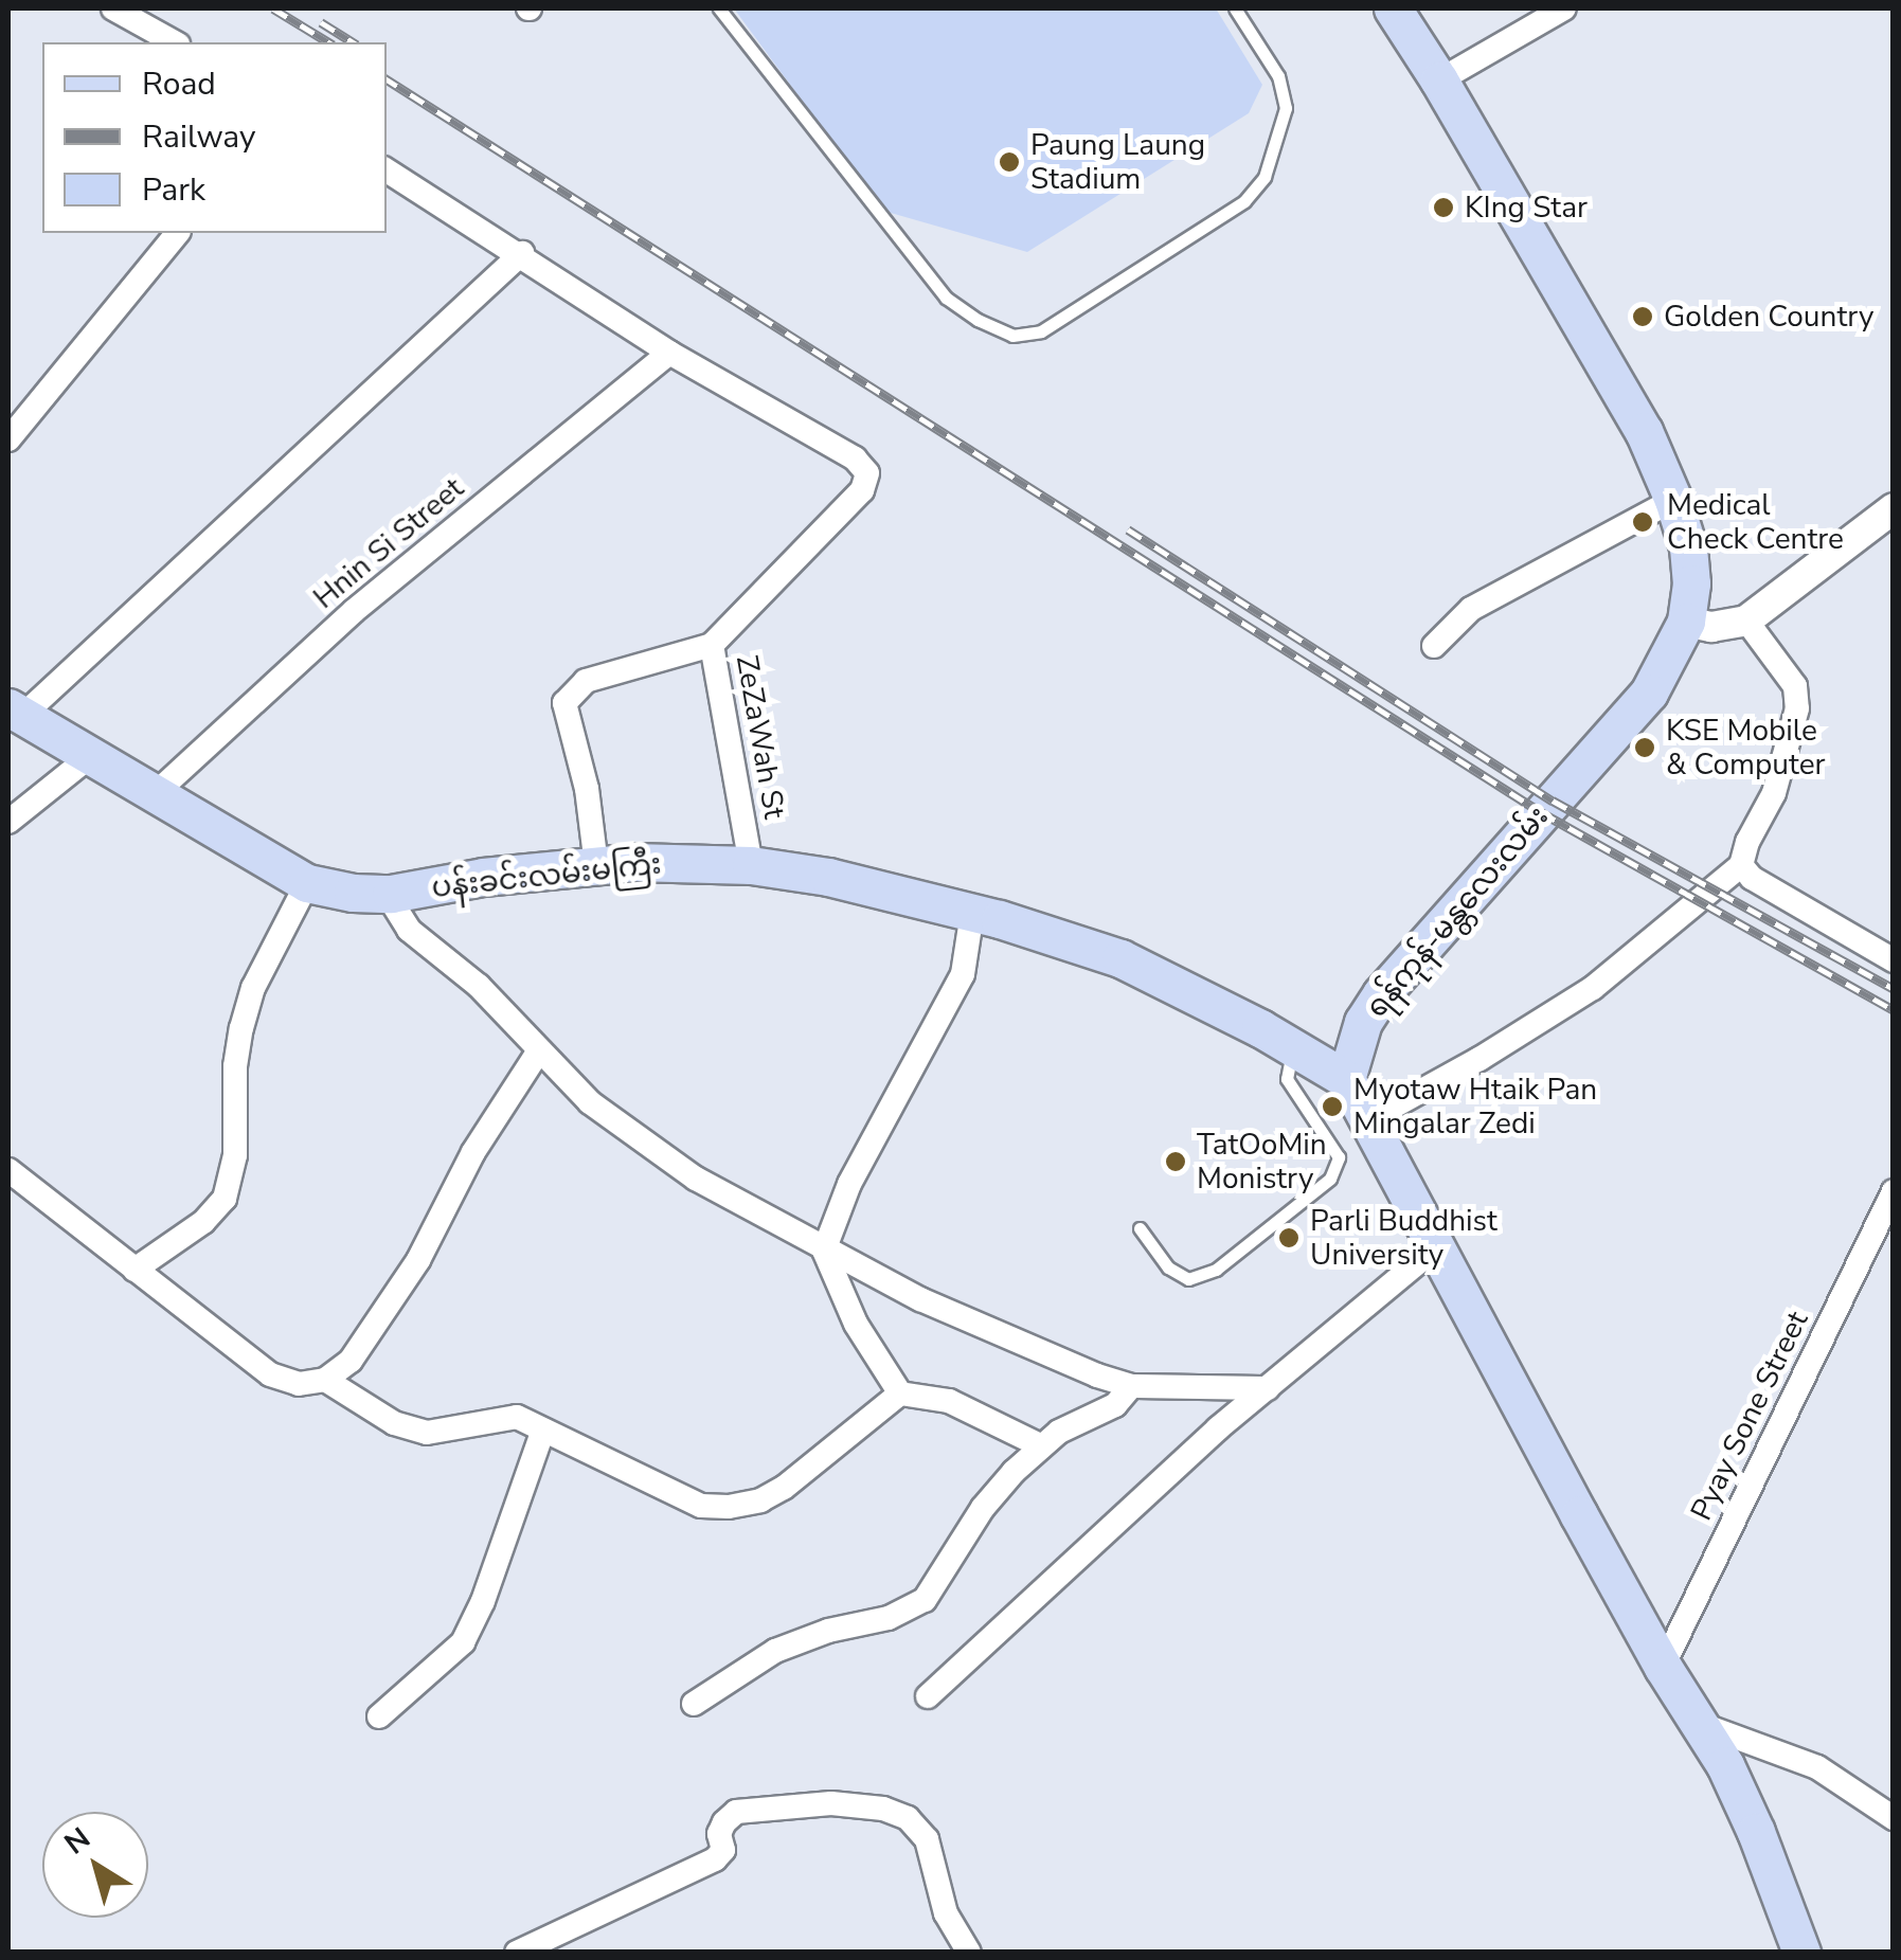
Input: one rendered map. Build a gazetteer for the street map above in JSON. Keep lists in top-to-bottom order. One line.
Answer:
{"streets":{"main road":["ပန်းခင်းလမ်းမကြီး","ရန်ကုန်-မန္တလေးလမ်း"],"street":["Hnin Si Street","ZeZaWah St","Pyay Sone Street"]},"crossings":[["Hnin Si Street","ZeZaWah St"],["Hnin Si Street","ပန်းခင်းလမ်းမကြီး"],["ZeZaWah St","ပန်းခင်းလမ်းမကြီး"],["ပန်းခင်းလမ်းမကြီး","ရန်ကုန်-မန္တလေးလမ်း"]],"places":["Paung Laung Stadium","KIng Star","Golden Country","Medical Check Centre","KSE Mobile & Computer","Myotaw Htaik Pan Mingalar Zedi","TatOoMin Monistry","Parli Buddhist University"],"legend":["Road","Railway","Park"],"north":"top left"}
